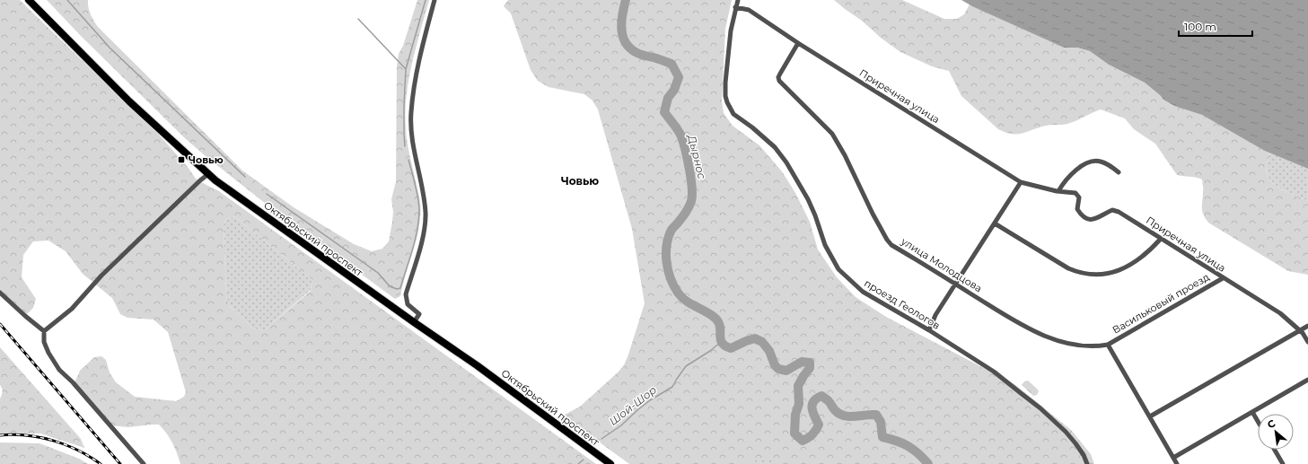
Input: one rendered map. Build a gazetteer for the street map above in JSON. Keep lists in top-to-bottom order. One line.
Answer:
{"streets":{"main road":["Октябрьский проспект"],"street":["Приречная улица","улица Молодцова","Васильковый проезд","проезд Геологов"]},"crossings":[["Приречная улица","улица Молодцова"],["Приречная улица","Васильковый проезд"],["Приречная улица","проезд Геологов"],["улица Молодцова","Васильковый проезд"]],"districts":["Човью"],"water":["Дырнос","Шой-Шор"],"places":{"transit":["Човью"]},"scale_bar":"100 m","north":"top left"}
